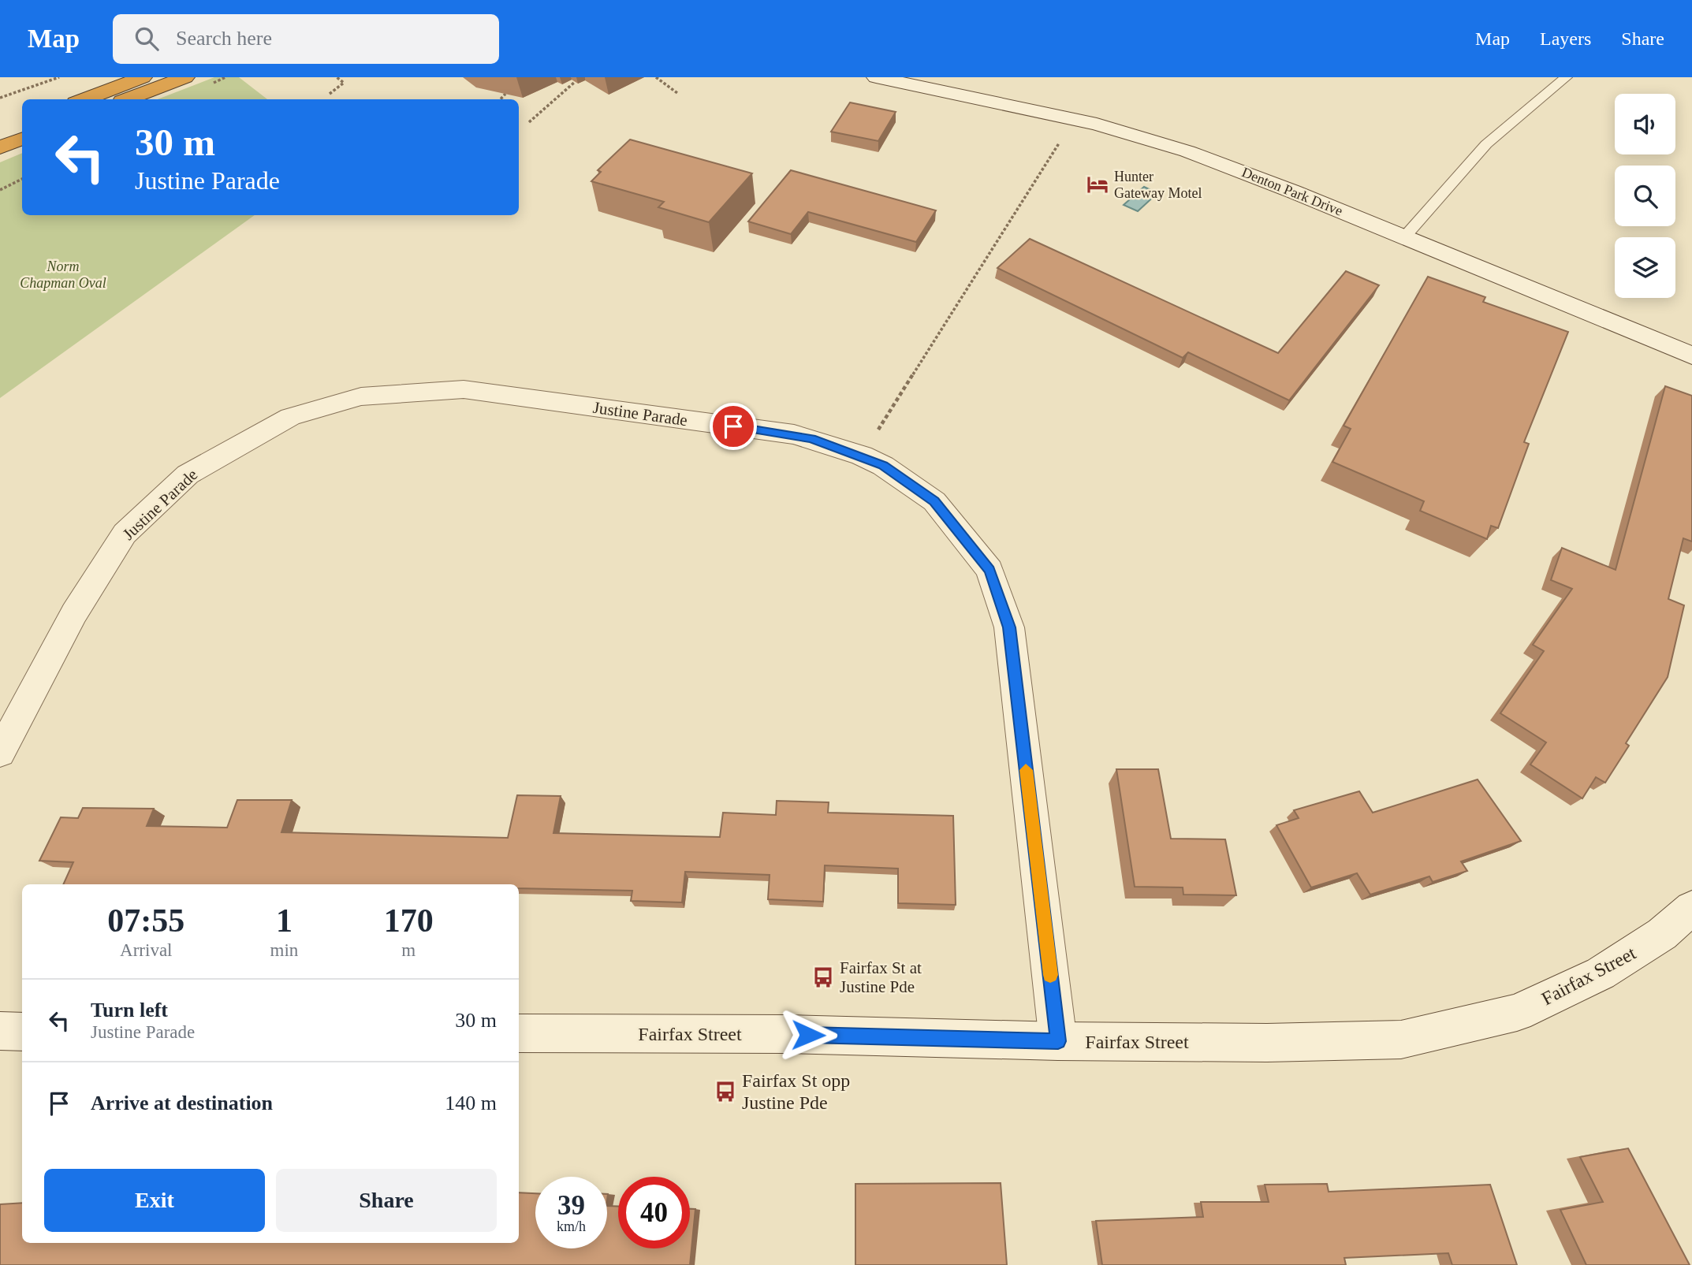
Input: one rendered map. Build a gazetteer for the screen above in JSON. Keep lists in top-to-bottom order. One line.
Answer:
{"streets":{"street":["Denton Park Drive","Justine Parade","Fairfax Street"]},"crossings":[["Justine Parade","Fairfax Street"]],"parks":["Norm Chapman Oval"],"places":{"hotel":["Hunter Gateway Motel"],"bus stop":["Fairfax St at Justine Pde","Fairfax St opp Justine Pde"]},"page":{"header":"Map","search":"Search here","nav":["Map","Layers","Share"],"turn":["30 m","Justine Parade"],"eta":["07:55","Arrival","1","min","170","m"],"list":[{"name":"Turn left","note":"Justine Parade","value":"30 m"},{"name":"Arrive at destination","value":"140 m"}],"buttons":["Exit","Share"],"speed":"39 km/h","limit":"40"}}
